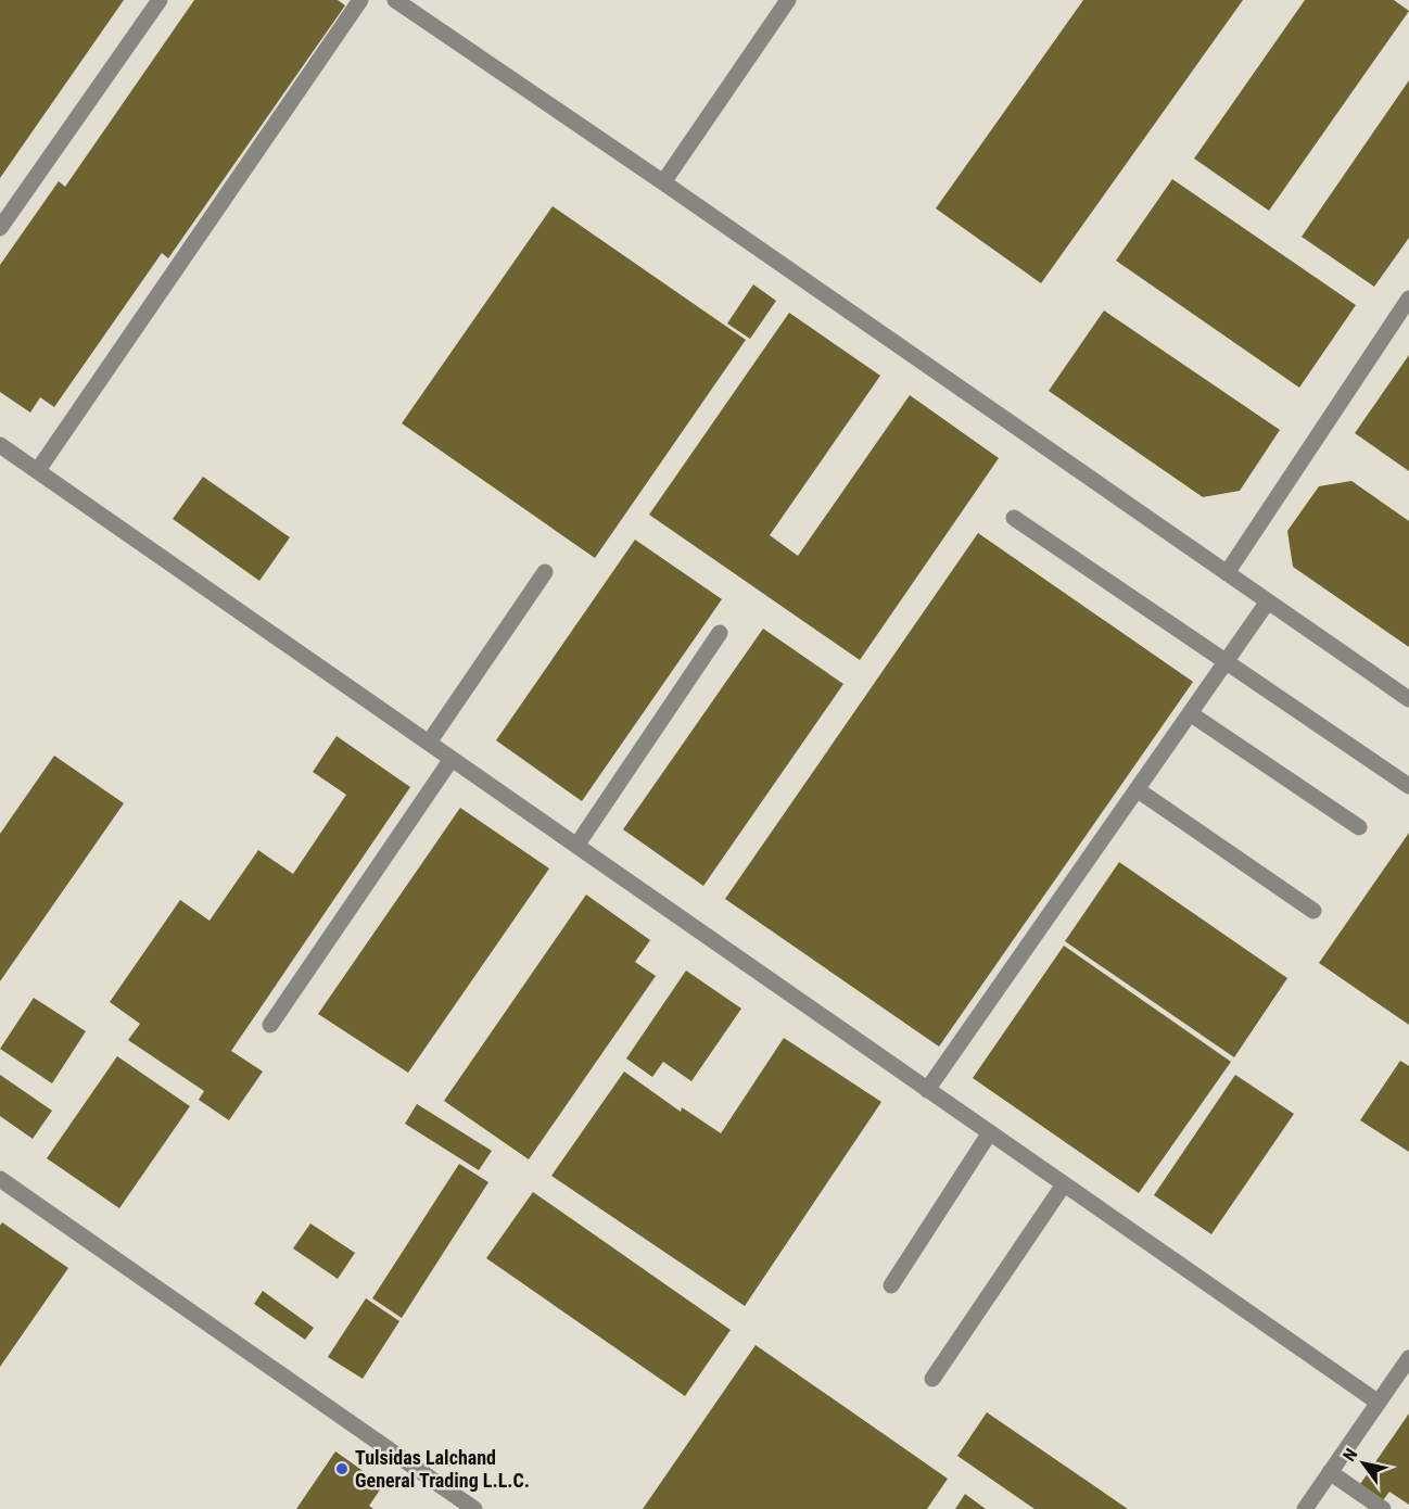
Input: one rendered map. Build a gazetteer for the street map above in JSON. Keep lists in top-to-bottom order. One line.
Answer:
{"places":["Tulsidas Lalchand General Trading L.L.C."],"north":"top left"}
